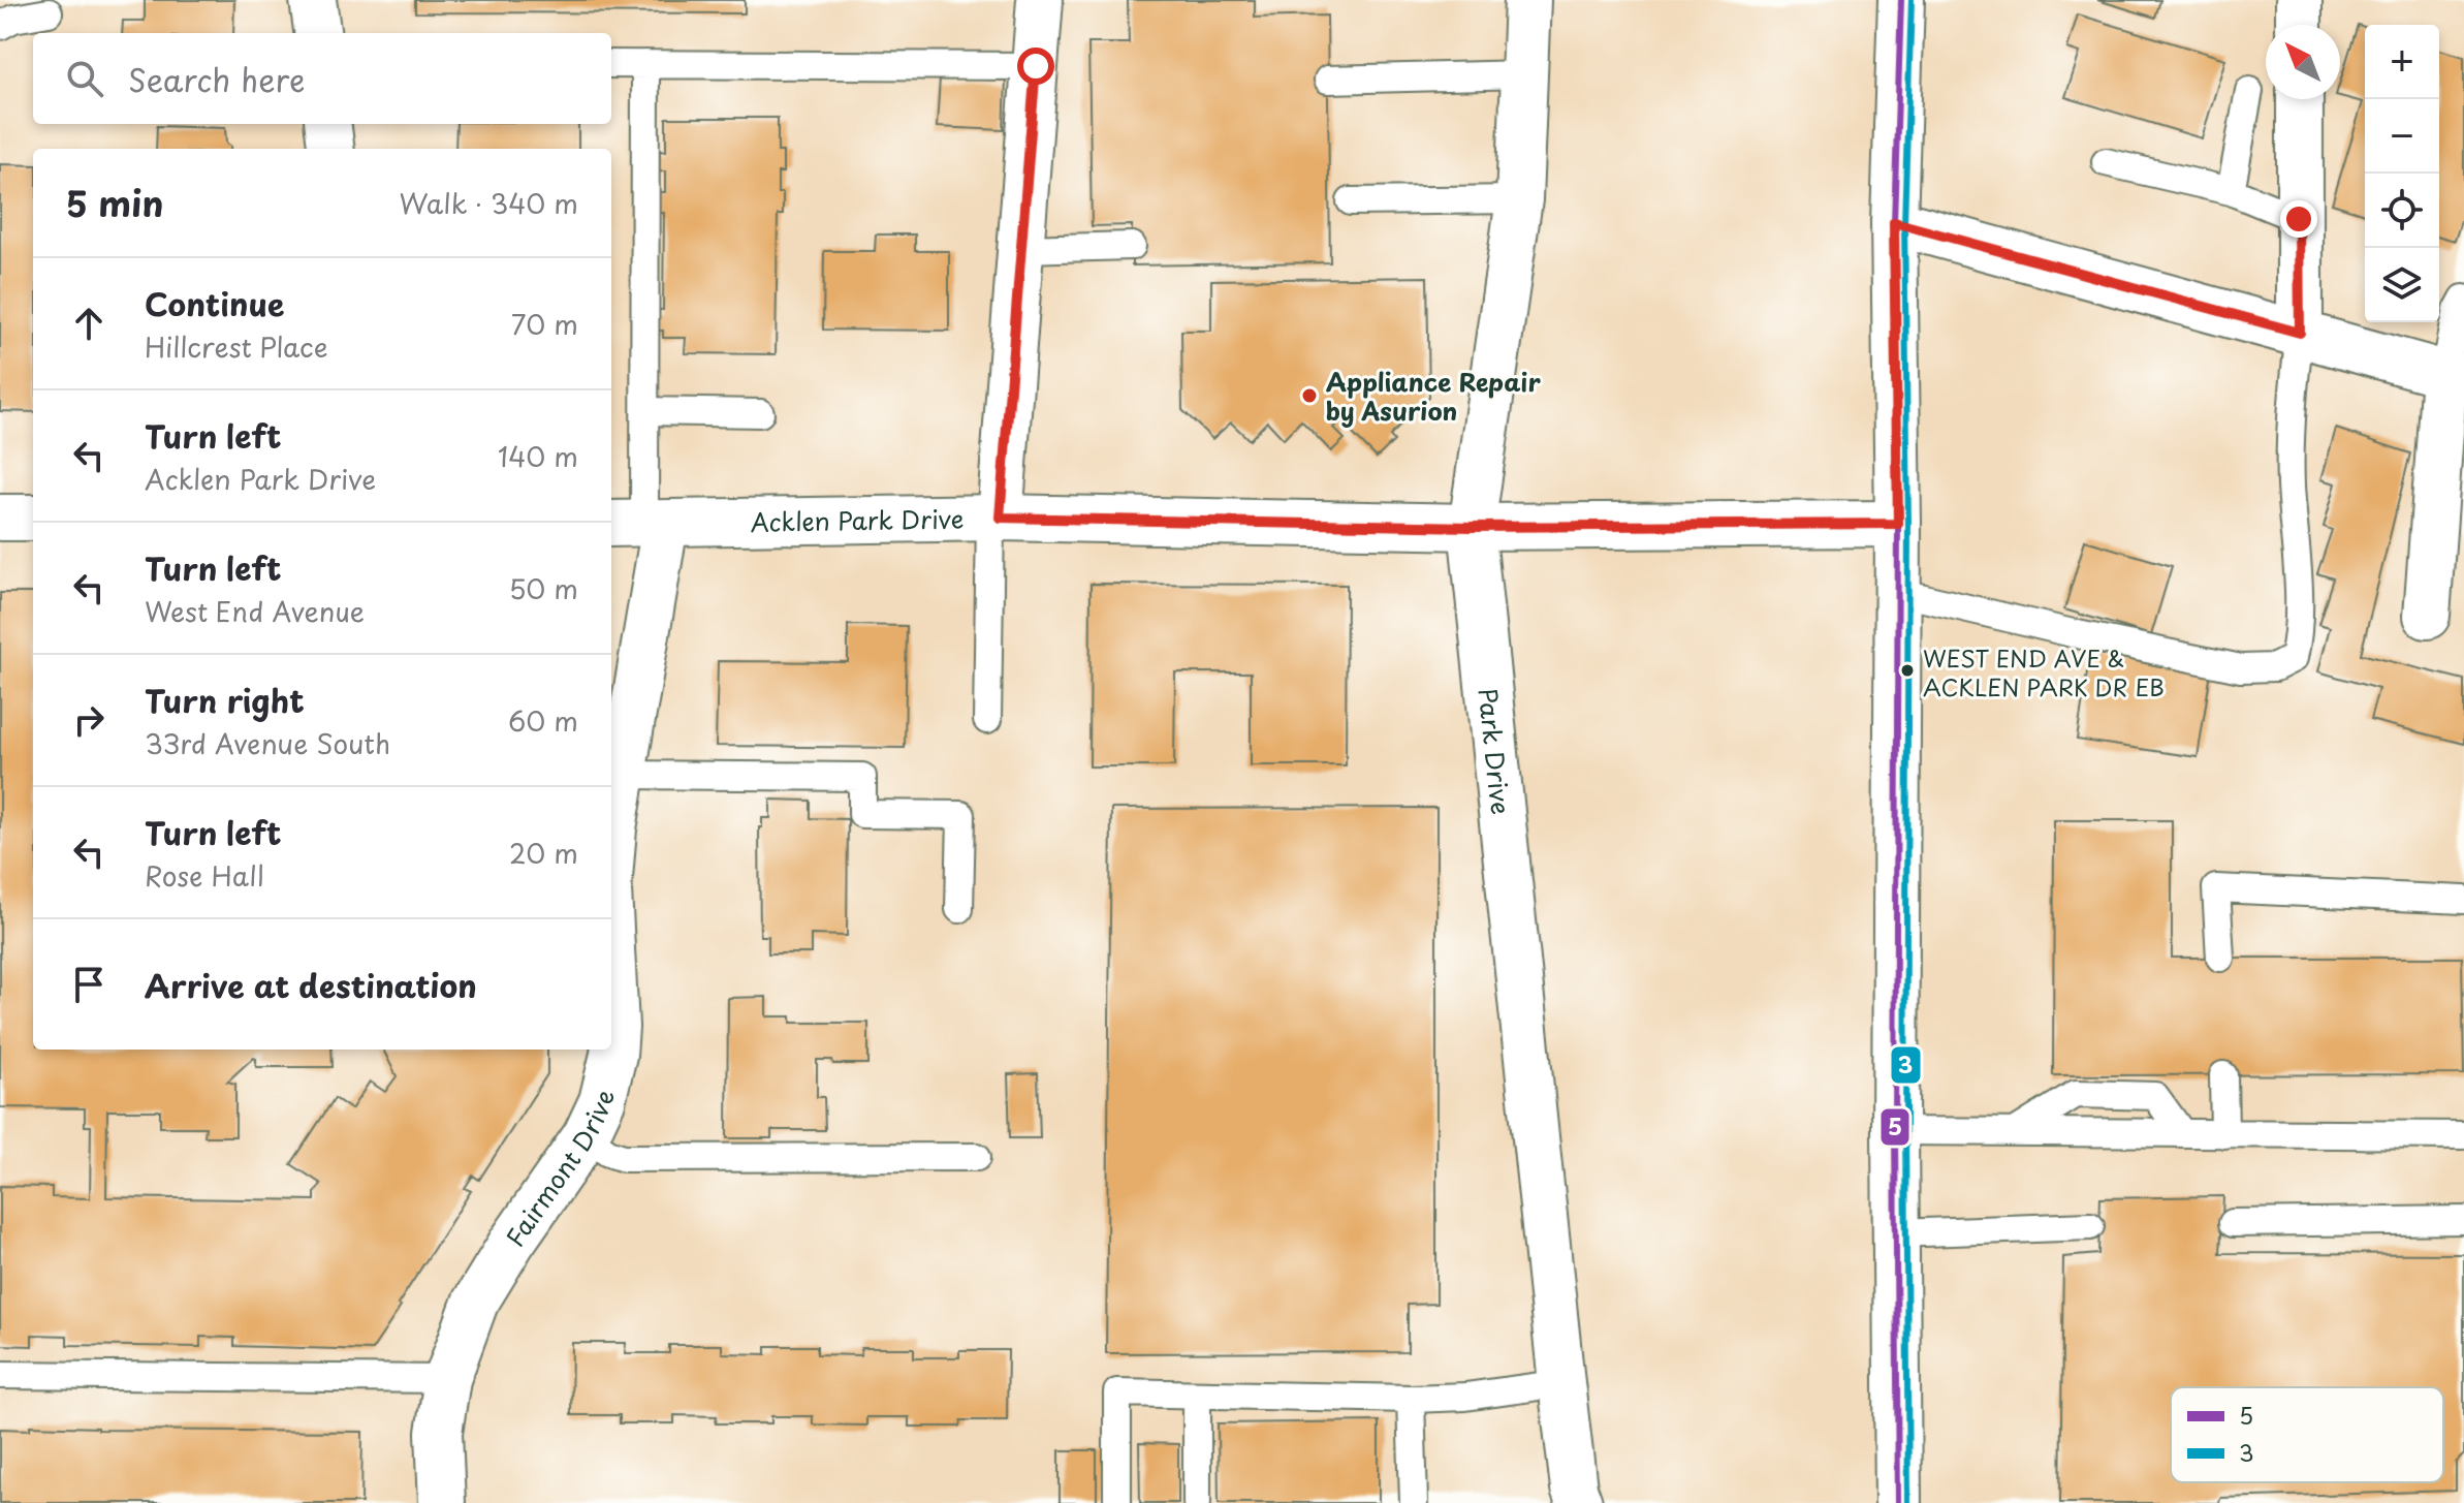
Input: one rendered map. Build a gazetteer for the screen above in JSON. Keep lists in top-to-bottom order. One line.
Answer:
{"streets":{"street":["Acklen Park Drive","Park Drive","Fairmont Drive"]},"crossings":[["Acklen Park Drive","Park Drive"],["Acklen Park Drive","Fairmont Drive"]],"places":["Appliance Repair by Asurion","WEST END AVE & ACKLEN PARK DR EB"],"lines":["transit line 5","transit line 3"],"legend":["5","3"],"north":"top left","page":{"map_buttons":["+","−"],"search":"Search here","heading":["5 min","Walk · 340 m"],"list":[["Continue","Hillcrest Place","70 m"],["Turn left","Acklen Park Drive","140 m"],["Turn left","West End Avenue","50 m"],["Turn right","33rd Avenue South","60 m"],["Turn left","Rose Hall","20 m"],"Arrive at destination"]}}
